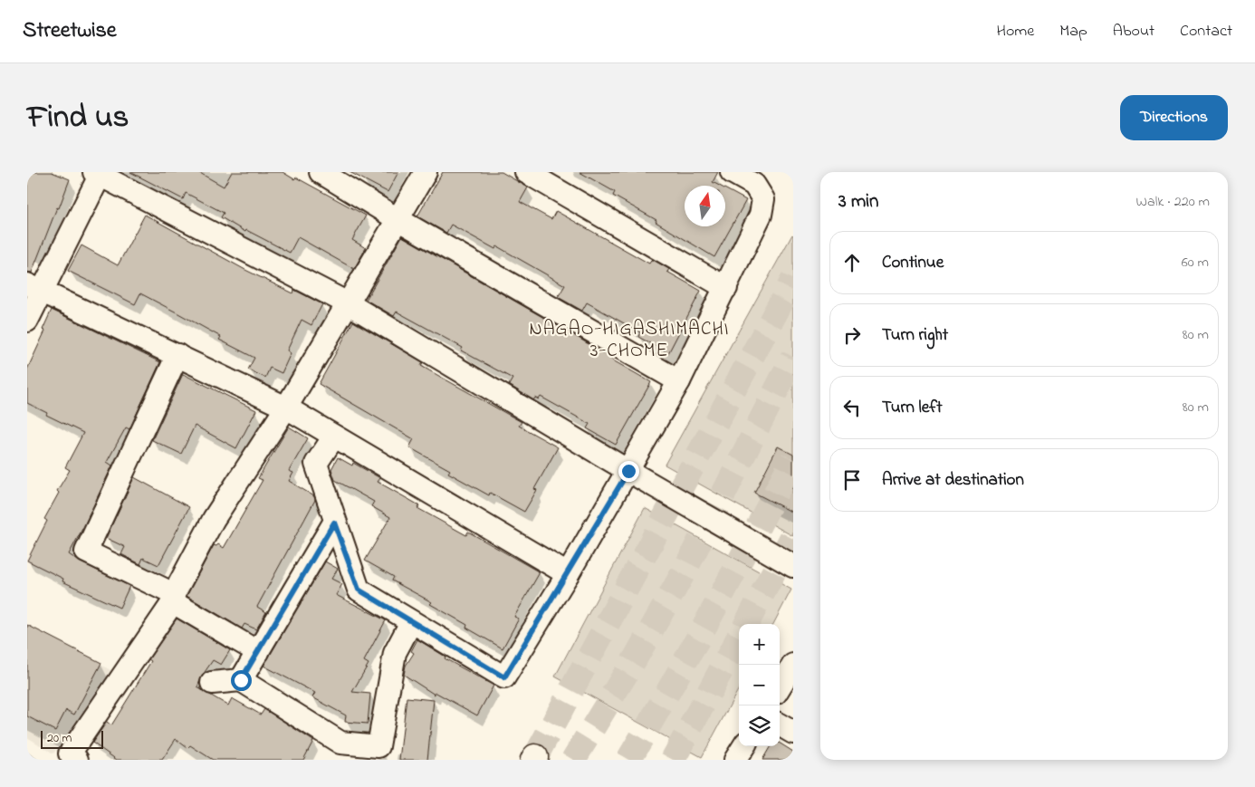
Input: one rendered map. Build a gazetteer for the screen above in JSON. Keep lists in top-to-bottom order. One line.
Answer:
{"districts":["NAGAO-HIGASHIMACHI 3-CHOME"],"scale_bar":"20 m","north":"top","page":{"header":"Streetwise","nav":["Home","Map","About","Contact"],"title":"Find us","buttons":"Directions","heading":["3 min","Walk · 220 m"],"list":[["Continue","60 m"],["Turn right","80 m"],["Turn left","80 m"],"Arrive at destination"],"map_buttons":["+","−"],"scale":"20 m"}}
